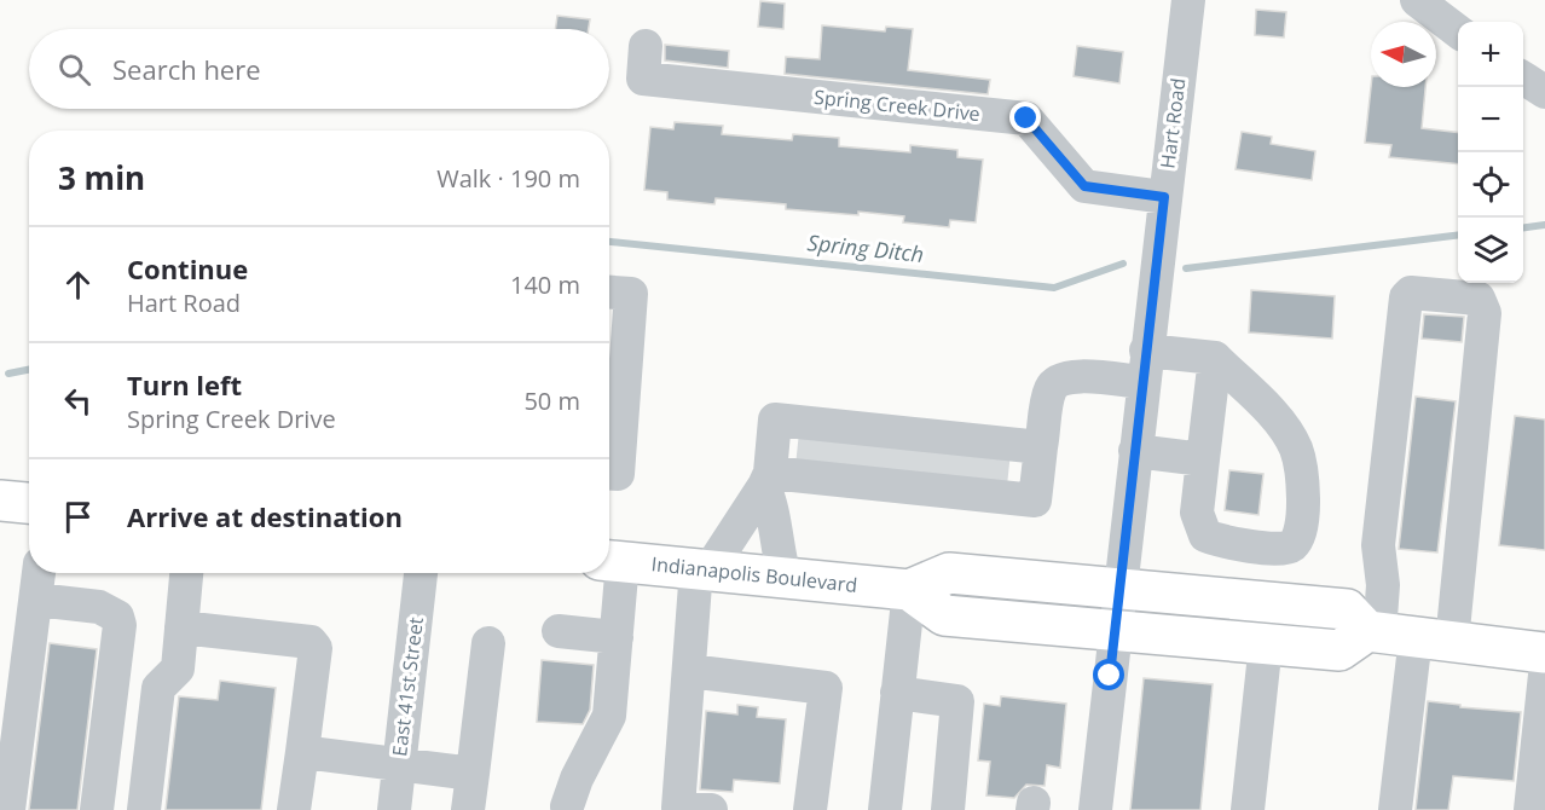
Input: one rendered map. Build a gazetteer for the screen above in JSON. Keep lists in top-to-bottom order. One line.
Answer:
{"streets":{"highway":["Indianapolis Boulevard"],"street":["Spring Creek Drive","Hart Road","East 41st Street"]},"crossings":[["Spring Creek Drive","Hart Road"],["Hart Road","Indianapolis Boulevard"]],"water":["Spring Ditch"],"north":"left","page":{"map_buttons":["+","−"],"search":"Search here","heading":["3 min","Walk · 190 m"],"list":[["Continue","Hart Road","140 m"],["Turn left","Spring Creek Drive","50 m"],"Arrive at destination"]}}
